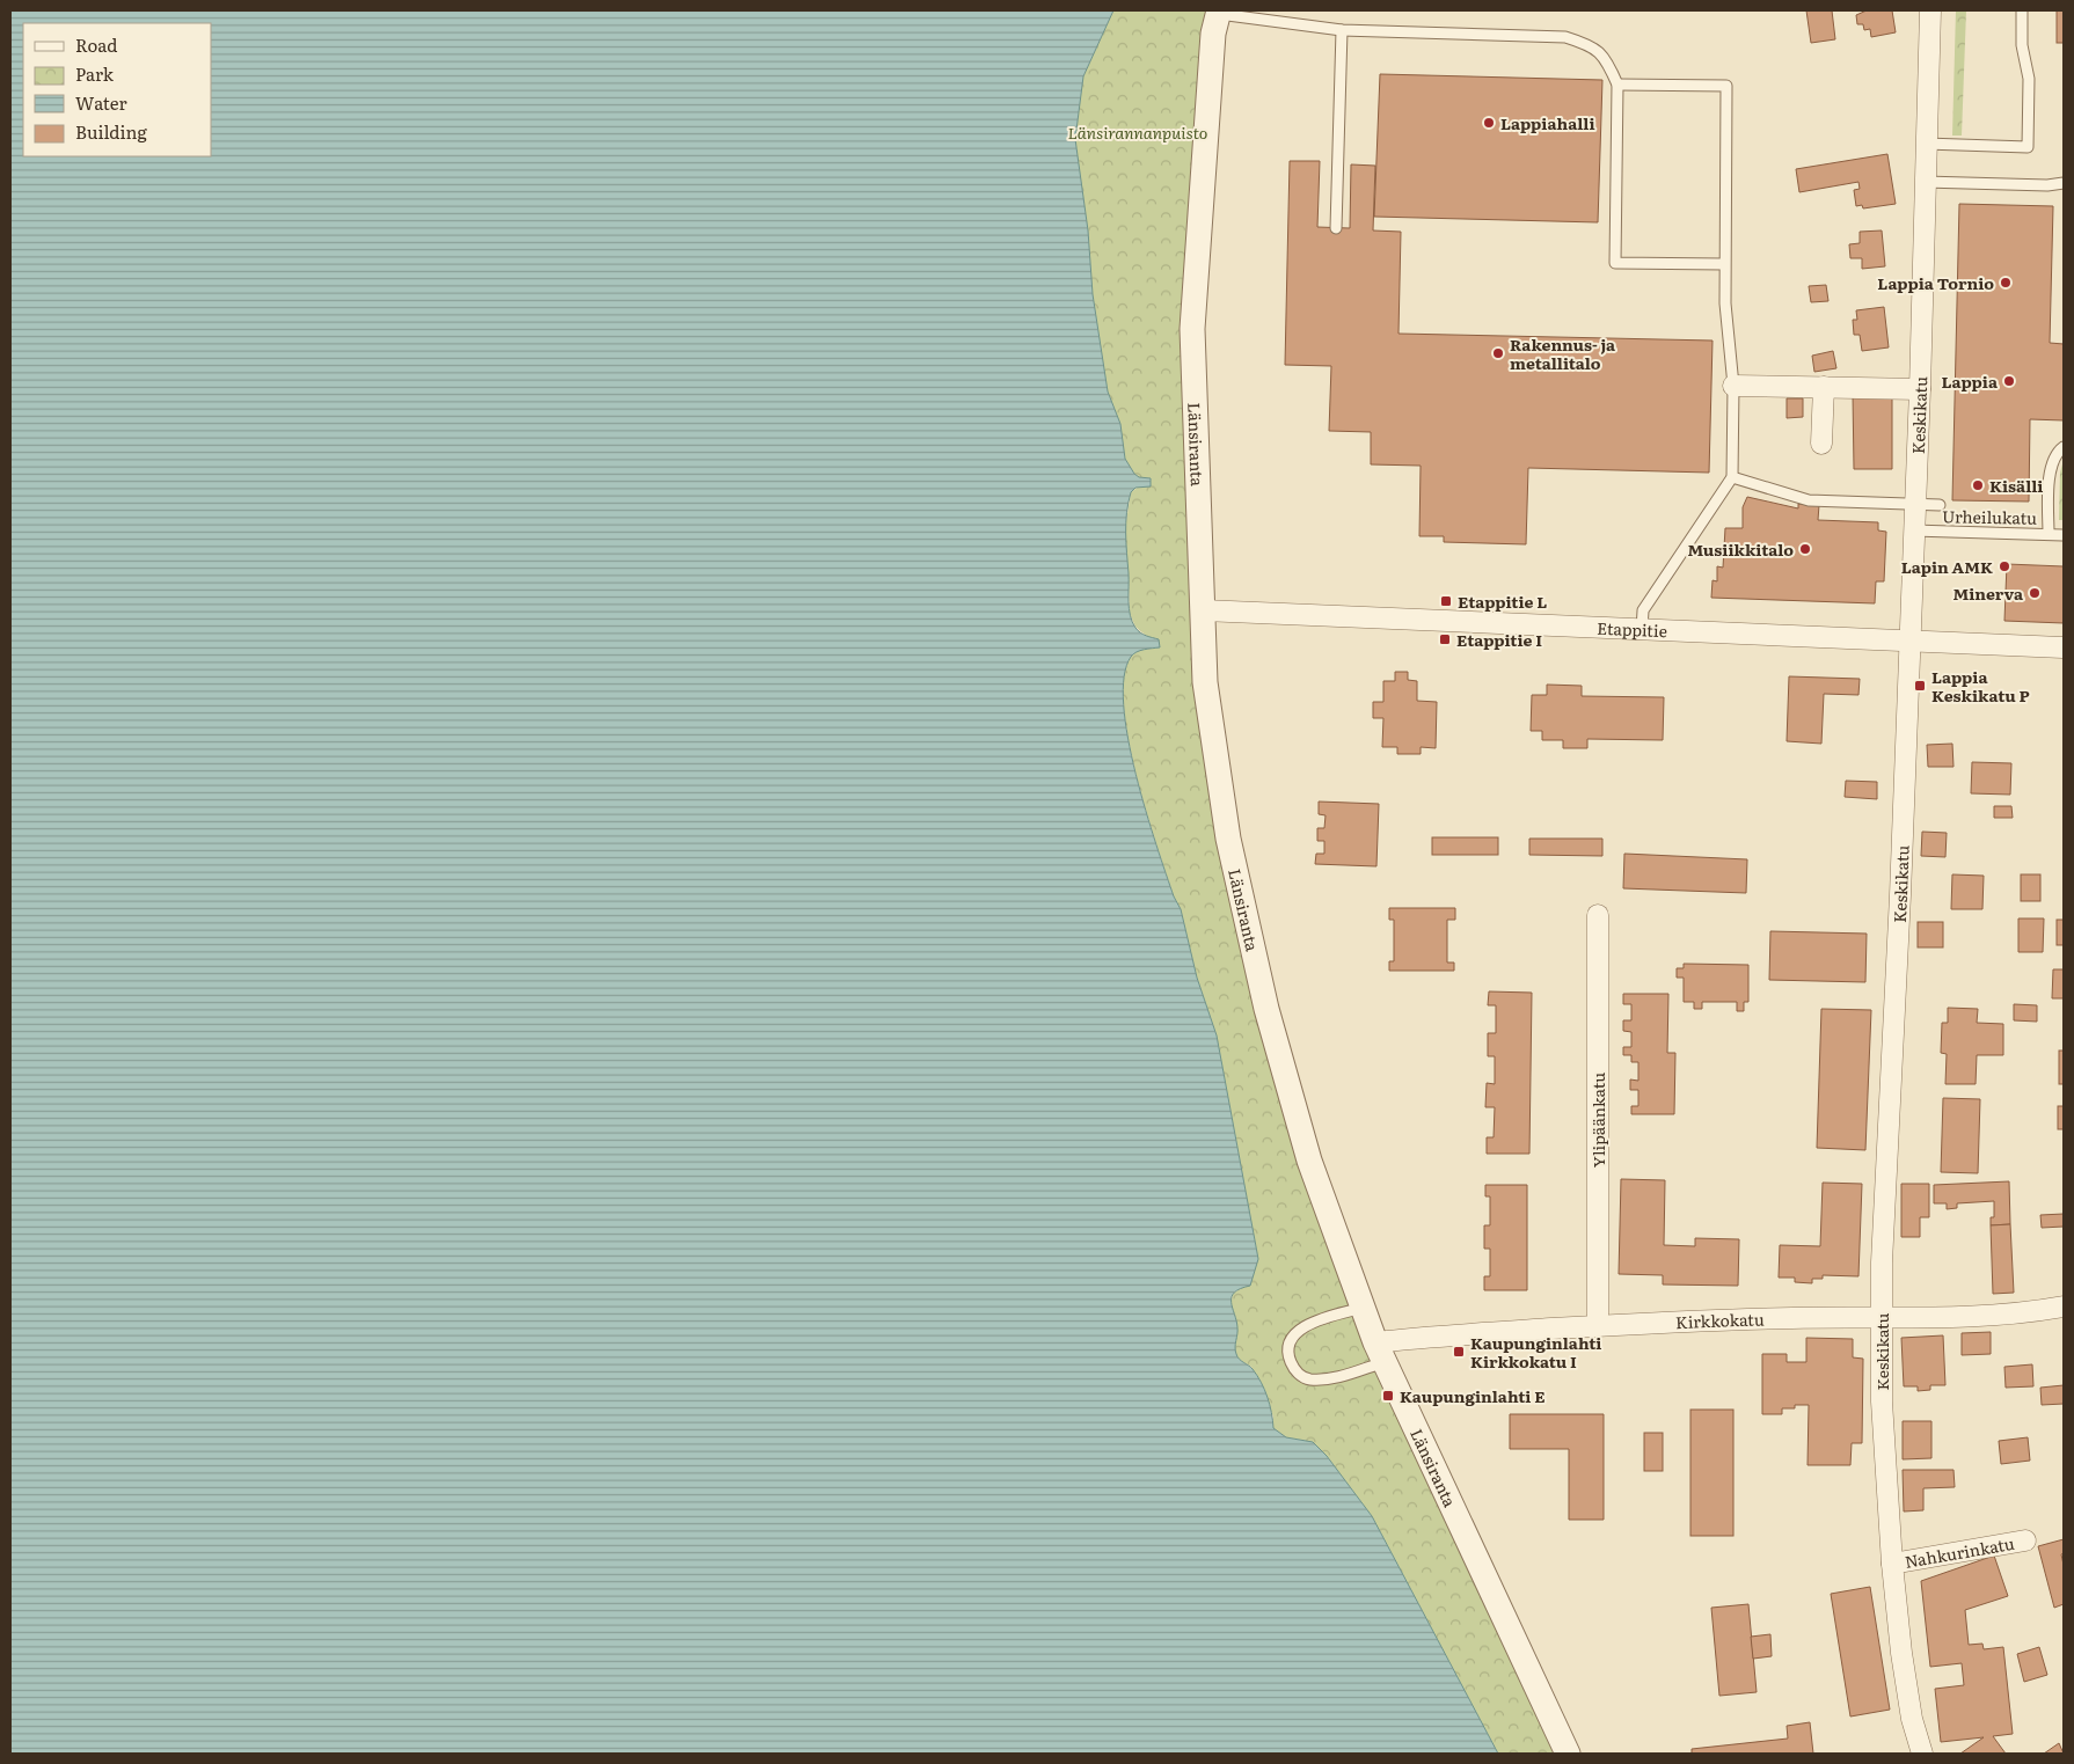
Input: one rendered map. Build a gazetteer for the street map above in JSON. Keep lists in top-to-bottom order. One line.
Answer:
{"streets":{"street":["Keskikatu","Länsiranta","Etappitie","Ylipäänkatu","Kirkkokatu","Nahkurinkatu"],"lane":["Urheilukatu"]},"crossings":[["Keskikatu","Urheilukatu"],["Keskikatu","Etappitie"],["Keskikatu","Kirkkokatu"],["Keskikatu","Nahkurinkatu"],["Länsiranta","Etappitie"],["Länsiranta","Kirkkokatu"],["Ylipäänkatu","Kirkkokatu"]],"parks":["Länsirannanpuisto"],"places":{"other":["Lappiahalli","Lappia Tornio","Rakennus- ja metallitalo","Lappia","Kisälli","Musiikkitalo","Lapin AMK","Minerva"],"transit":["Etappitie L","Etappitie I","Lappia Keskikatu P","Kaupunginlahti Kirkkokatu I","Kaupunginlahti E"]},"legend":["Road","Park","Water","Building"]}
